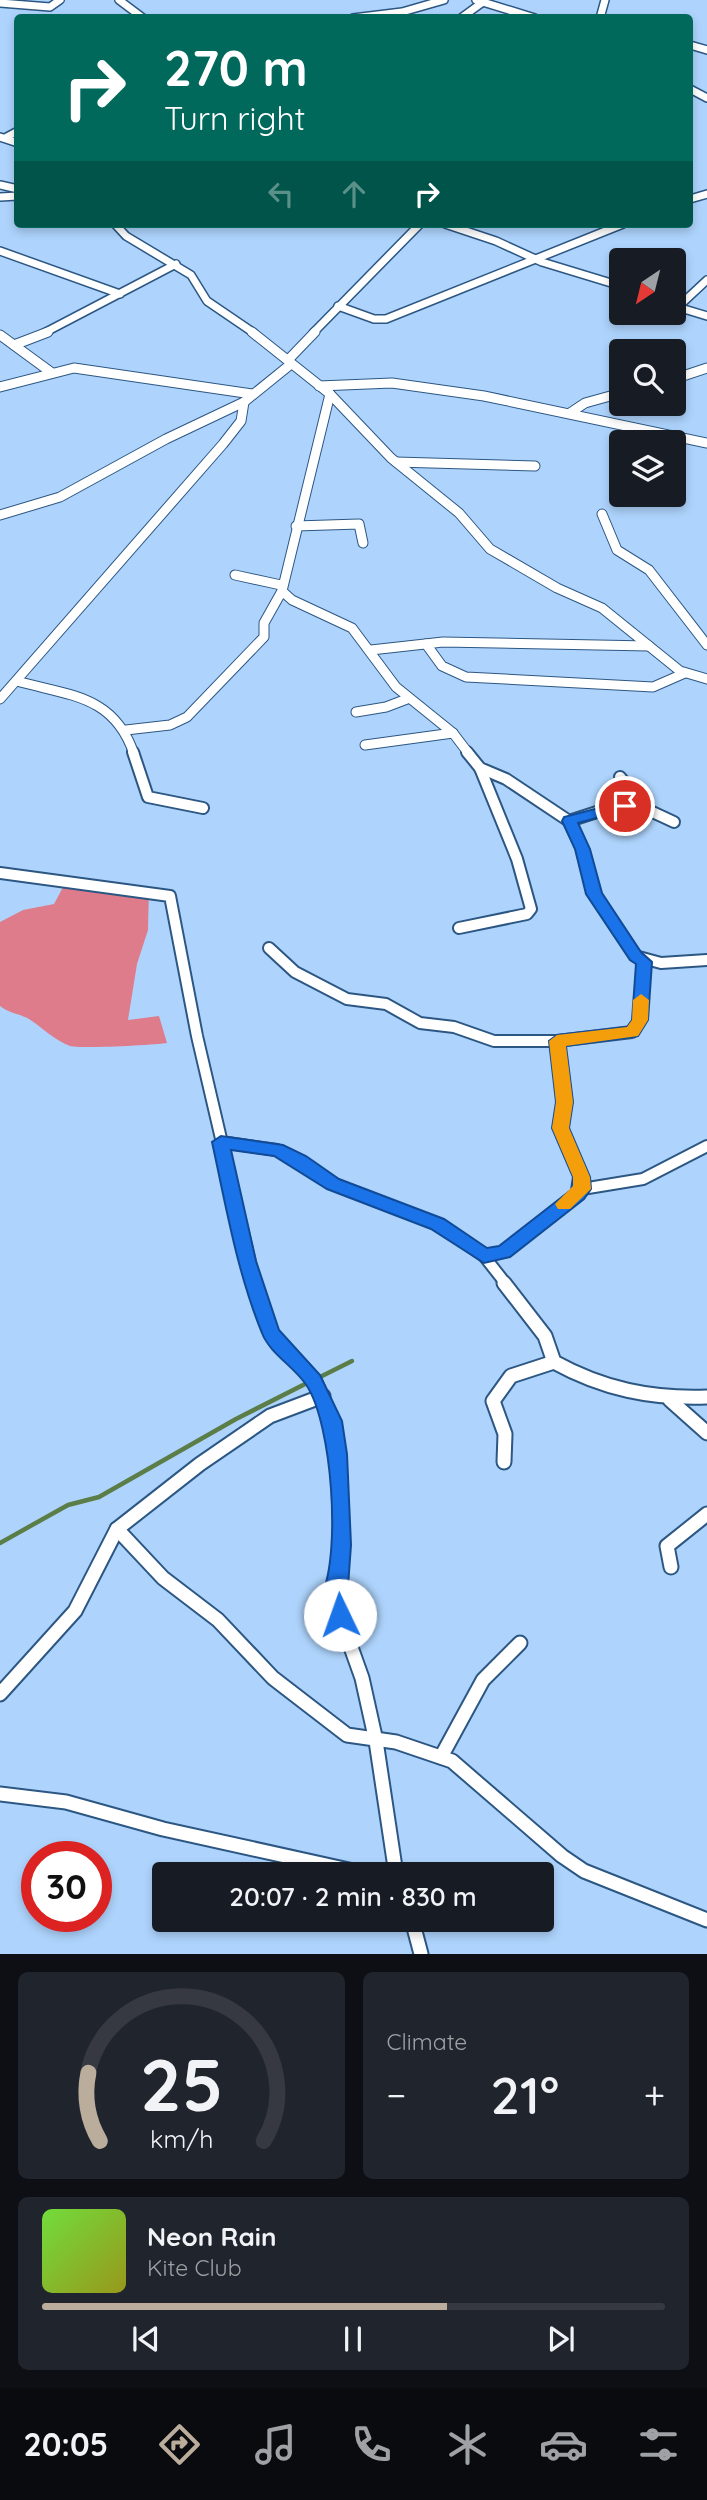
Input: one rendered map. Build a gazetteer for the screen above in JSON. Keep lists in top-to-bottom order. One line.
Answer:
{"north":"bottom left","page":{"turn":["270 m","Turn right"],"limit":"30","trip":"20:07 · 2 min · 830 m","tile":"Climate","heat":["−","21°","+"],"song":["Neon Rain","Kite Club"],"tabs":"20:05","gauge":["25","km/h"]}}
